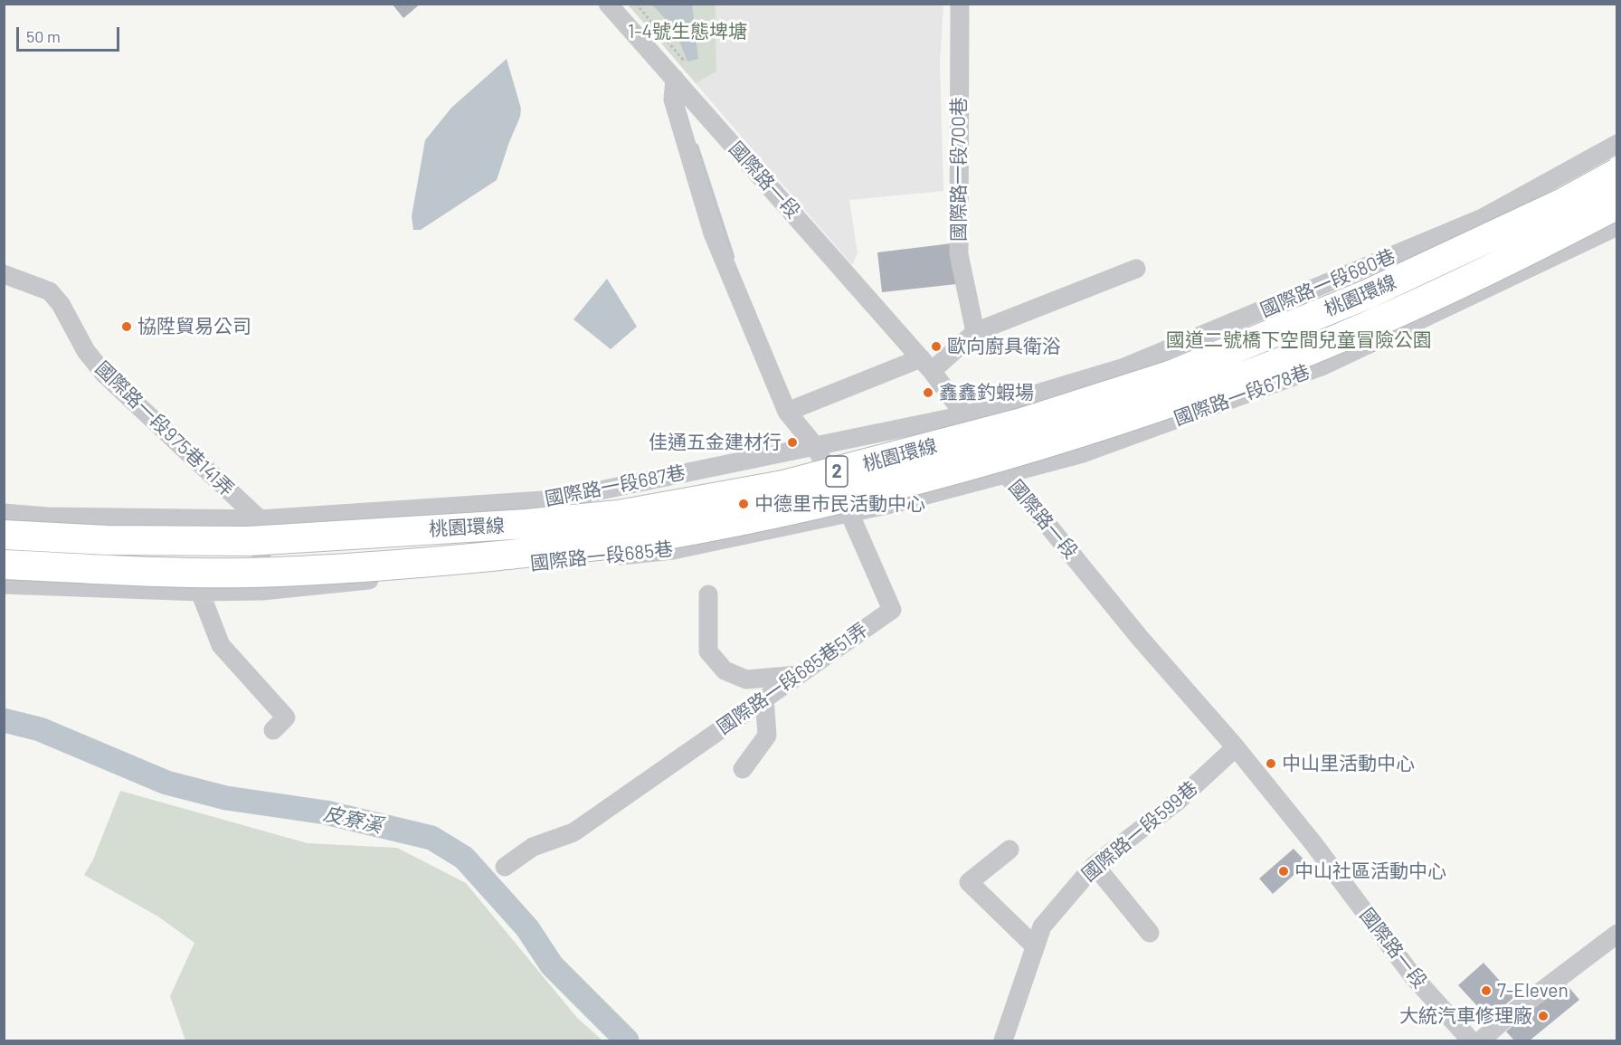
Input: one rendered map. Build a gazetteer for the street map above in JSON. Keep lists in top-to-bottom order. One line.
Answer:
{"streets":{"highway":["桃園環線","2"],"street":["國際路一段700巷","國際路一段","國際路一段680巷","國際路一段678巷","國際路一段975巷141弄","國際路一段687巷","國際路一段685巷","國際路一段685巷51弄","國際路一段599巷"]},"crossings":[["國際路一段","國際路一段680巷"],["國際路一段","國際路一段678巷"],["國際路一段","國際路一段687巷"],["國際路一段","國際路一段685巷"],["國際路一段","國際路一段685巷51弄"],["國際路一段","國際路一段599巷"],["國際路一段680巷","國際路一段687巷"],["國際路一段678巷","國際路一段685巷"],["國際路一段975巷141弄","國際路一段687巷"],["國際路一段687巷","國際路一段685巷51弄"],["國際路一段685巷","國際路一段685巷51弄"]],"water":["皮寮溪"],"parks":["1-4號生態埤塘","國道二號橋下空間兒童冒險公園"],"places":["協陞貿易公司","歐向廚具衛浴","鑫鑫釣蝦場","佳通五金建材行","中德里市民活動中心","中山里活動中心","中山社區活動中心","7-Eleven","大統汽車修理廠"],"scale_bar":"50 m"}
